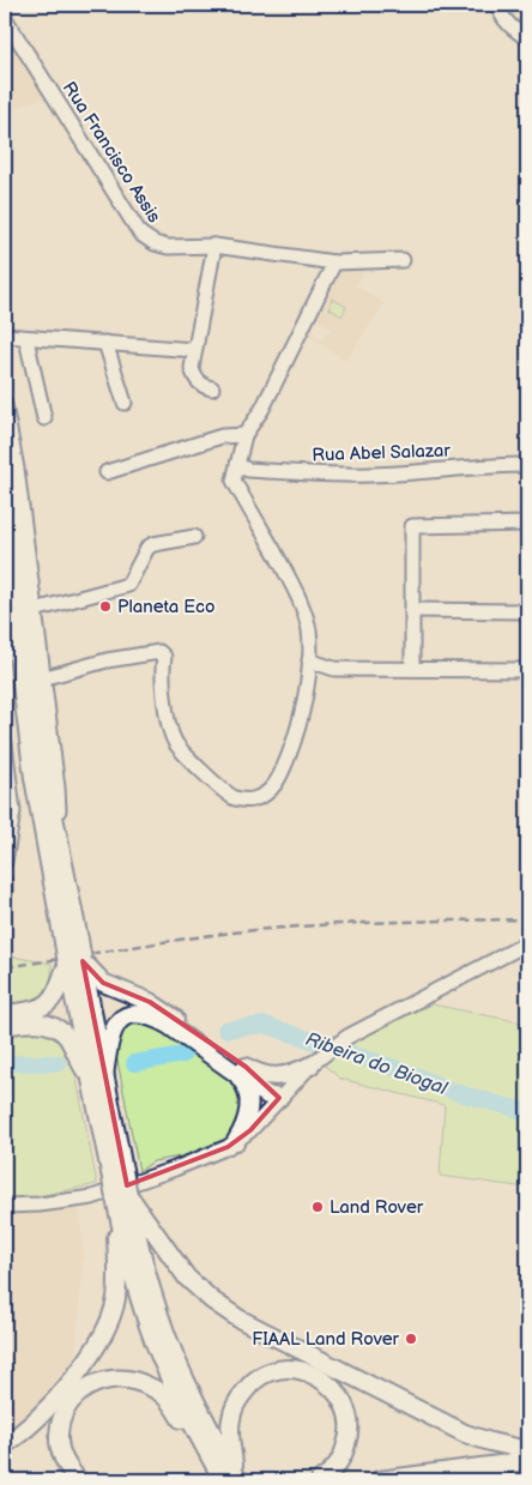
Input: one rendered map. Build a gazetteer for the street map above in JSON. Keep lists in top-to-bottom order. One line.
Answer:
{"streets":{"street":["Rua Francisco Assis","Rua Abel Salazar"]},"water":["Ribeira do Biogal"],"places":["Planeta Eco","Land Rover","FIAAL Land Rover"]}
